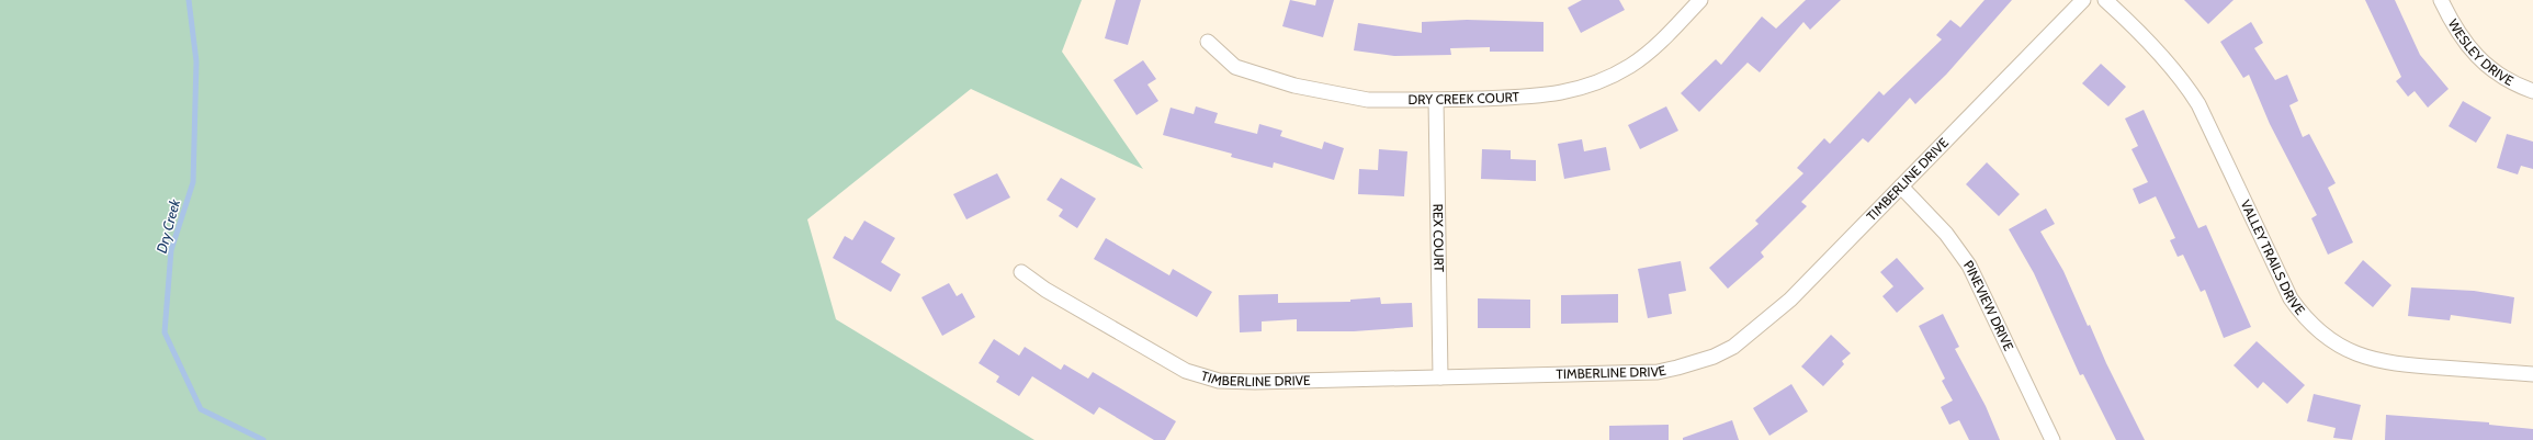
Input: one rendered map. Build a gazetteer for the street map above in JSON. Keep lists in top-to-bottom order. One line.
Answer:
{"streets":{"street":["WESLEY DRIVE","DRY CREEK COURT","TIMBERLINE DRIVE","REX COURT","VALLEY TRAILS DRIVE","PINEVIEW DRIVE"]},"crossings":[["DRY CREEK COURT","REX COURT"],["TIMBERLINE DRIVE","REX COURT"],["TIMBERLINE DRIVE","PINEVIEW DRIVE"]],"water":["Dry Creek"]}
